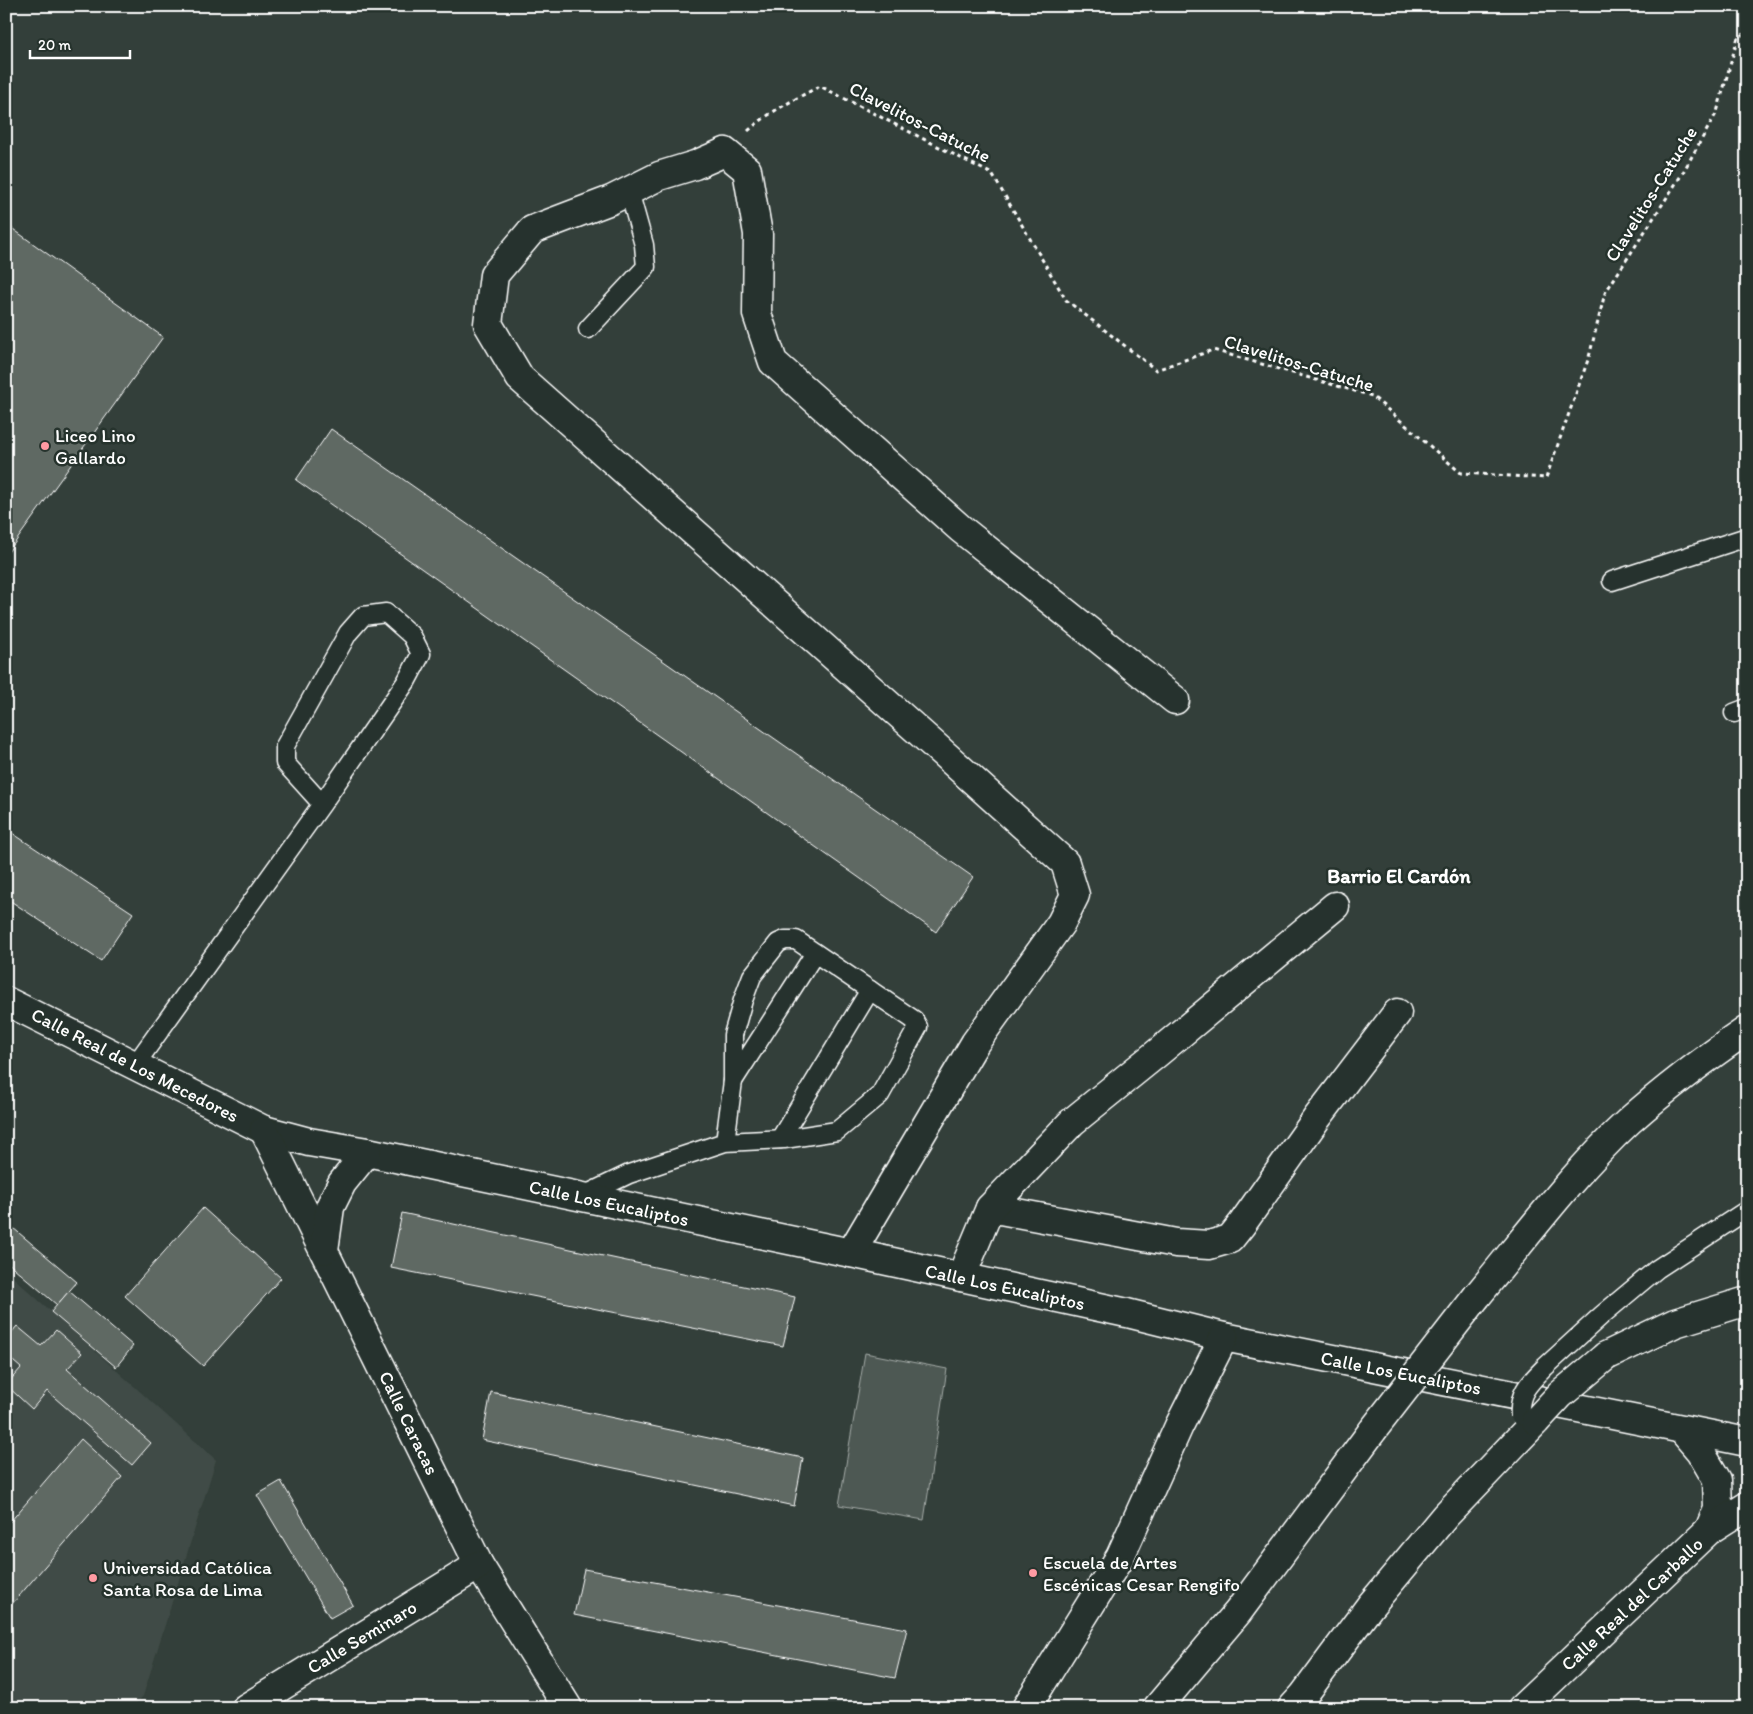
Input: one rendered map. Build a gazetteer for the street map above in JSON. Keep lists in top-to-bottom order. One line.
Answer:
{"streets":{"main road":["Calle Real de Los Mecedores","Calle Los Eucaliptos","Calle Caracas","Calle Real del Carballo","Calle Seminaro"],"path":["Clavelitos-Catuche"]},"crossings":[["Calle Real de Los Mecedores","Calle Los Eucaliptos"],["Calle Real de Los Mecedores","Calle Caracas"],["Calle Los Eucaliptos","Calle Caracas"],["Calle Caracas","Calle Seminaro"]],"districts":["Barrio El Cardón"],"places":["Liceo Lino Gallardo","Escuela de Artes Escénicas Cesar Rengifo","Universidad Católica Santa Rosa de Lima"],"scale_bar":"20 m"}
